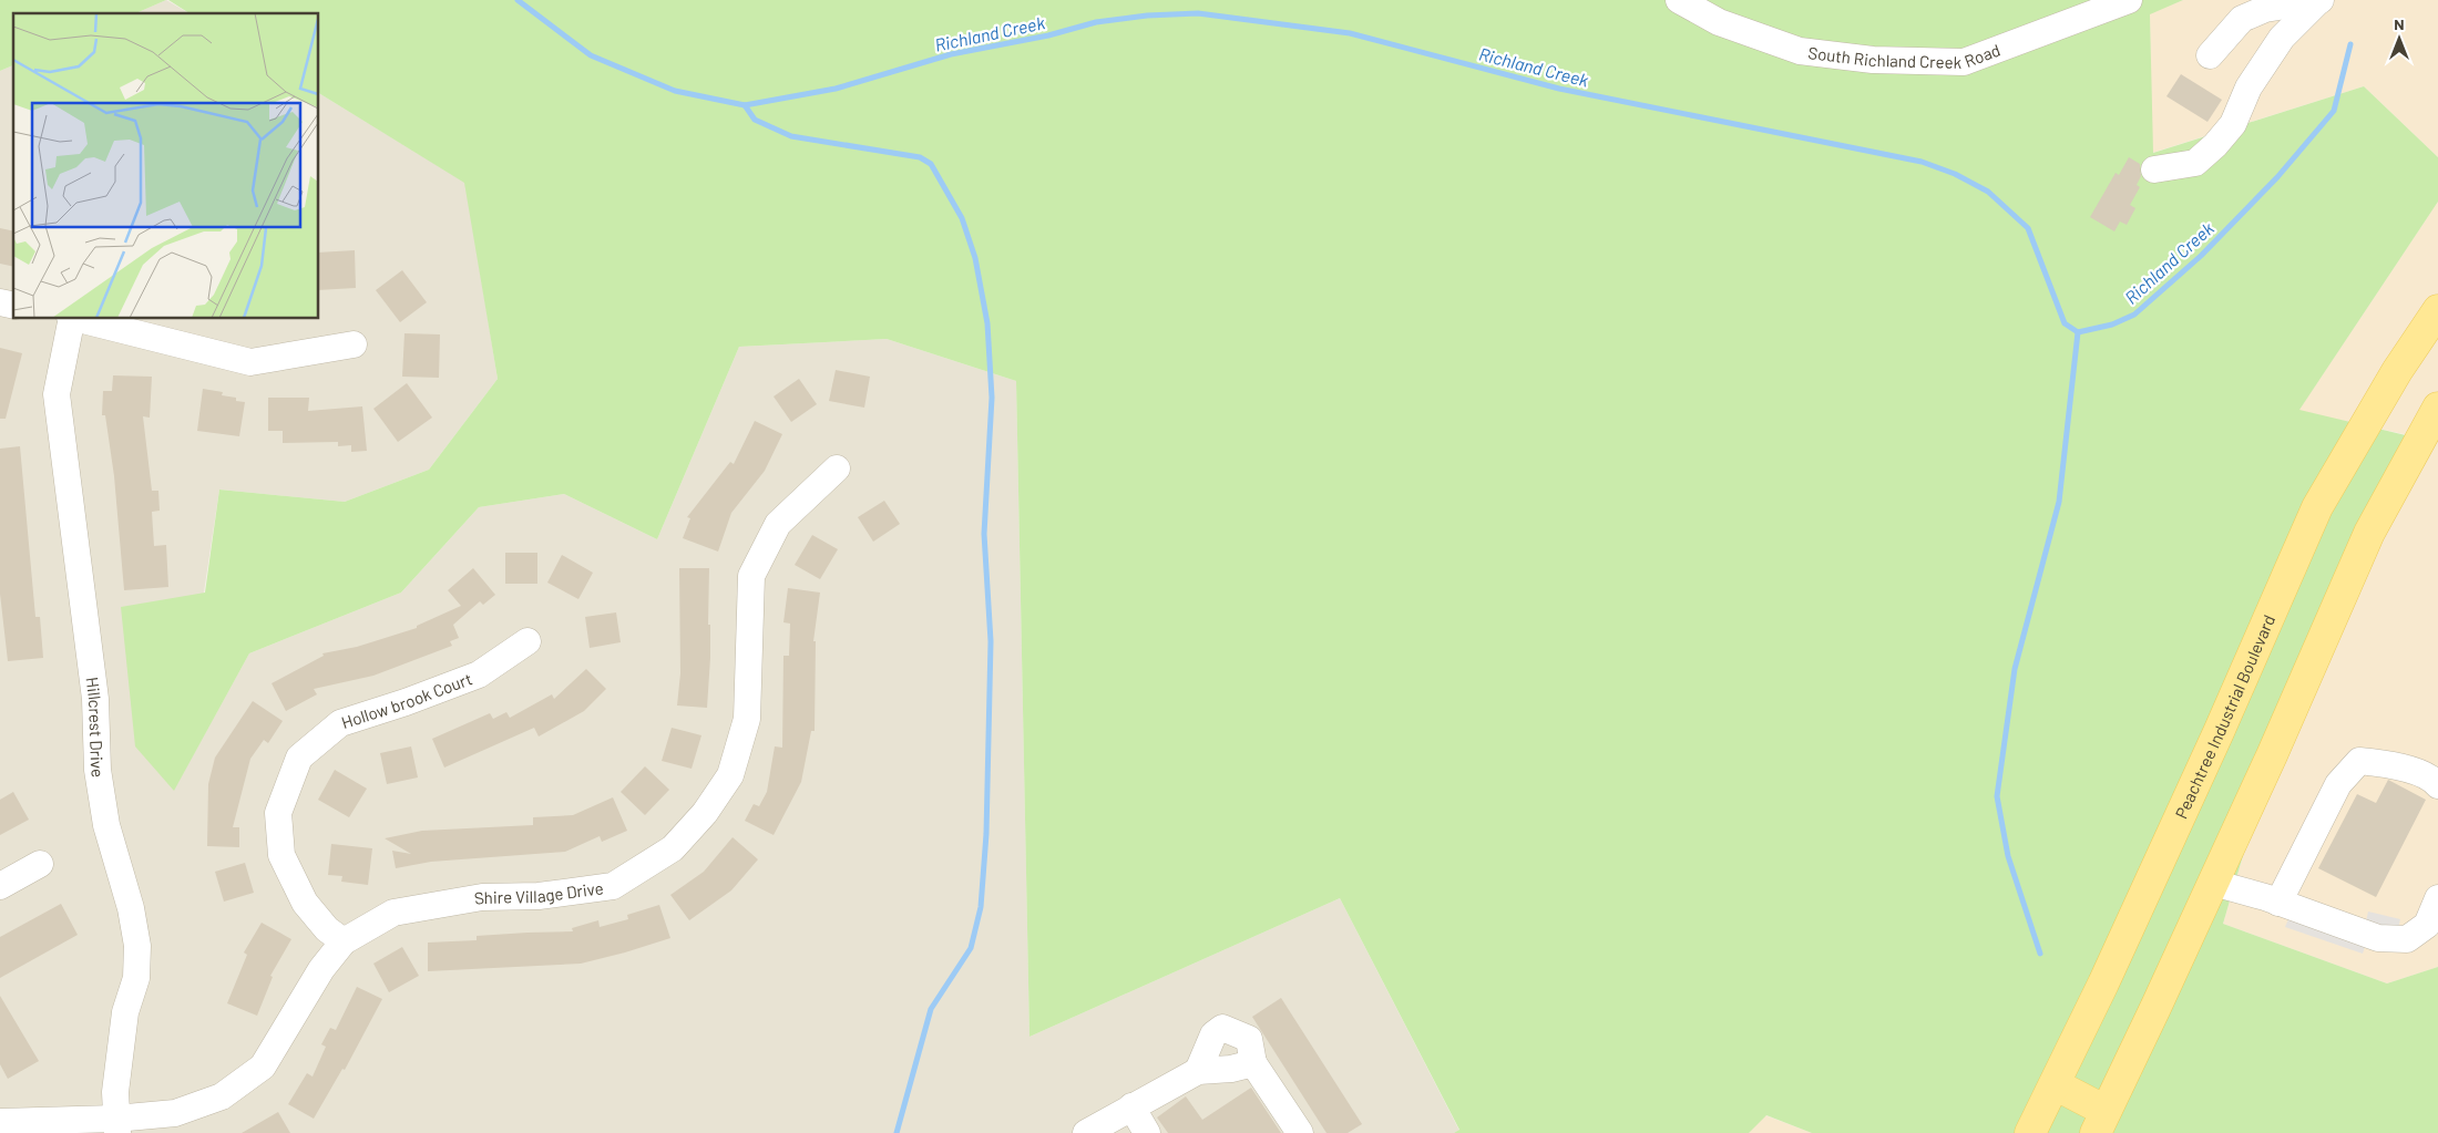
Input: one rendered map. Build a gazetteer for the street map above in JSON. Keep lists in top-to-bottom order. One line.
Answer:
{"streets":{"main road":["Peachtree Industrial Boulevard"],"street":["South Richland Creek Road","Hollow brook Court","Hillcrest Drive","Shire Village Drive"]},"crossings":[["Hollow brook Court","Shire Village Drive"],["Hillcrest Drive","Shire Village Drive"]],"water":["Richland Creek"],"north":"top"}
